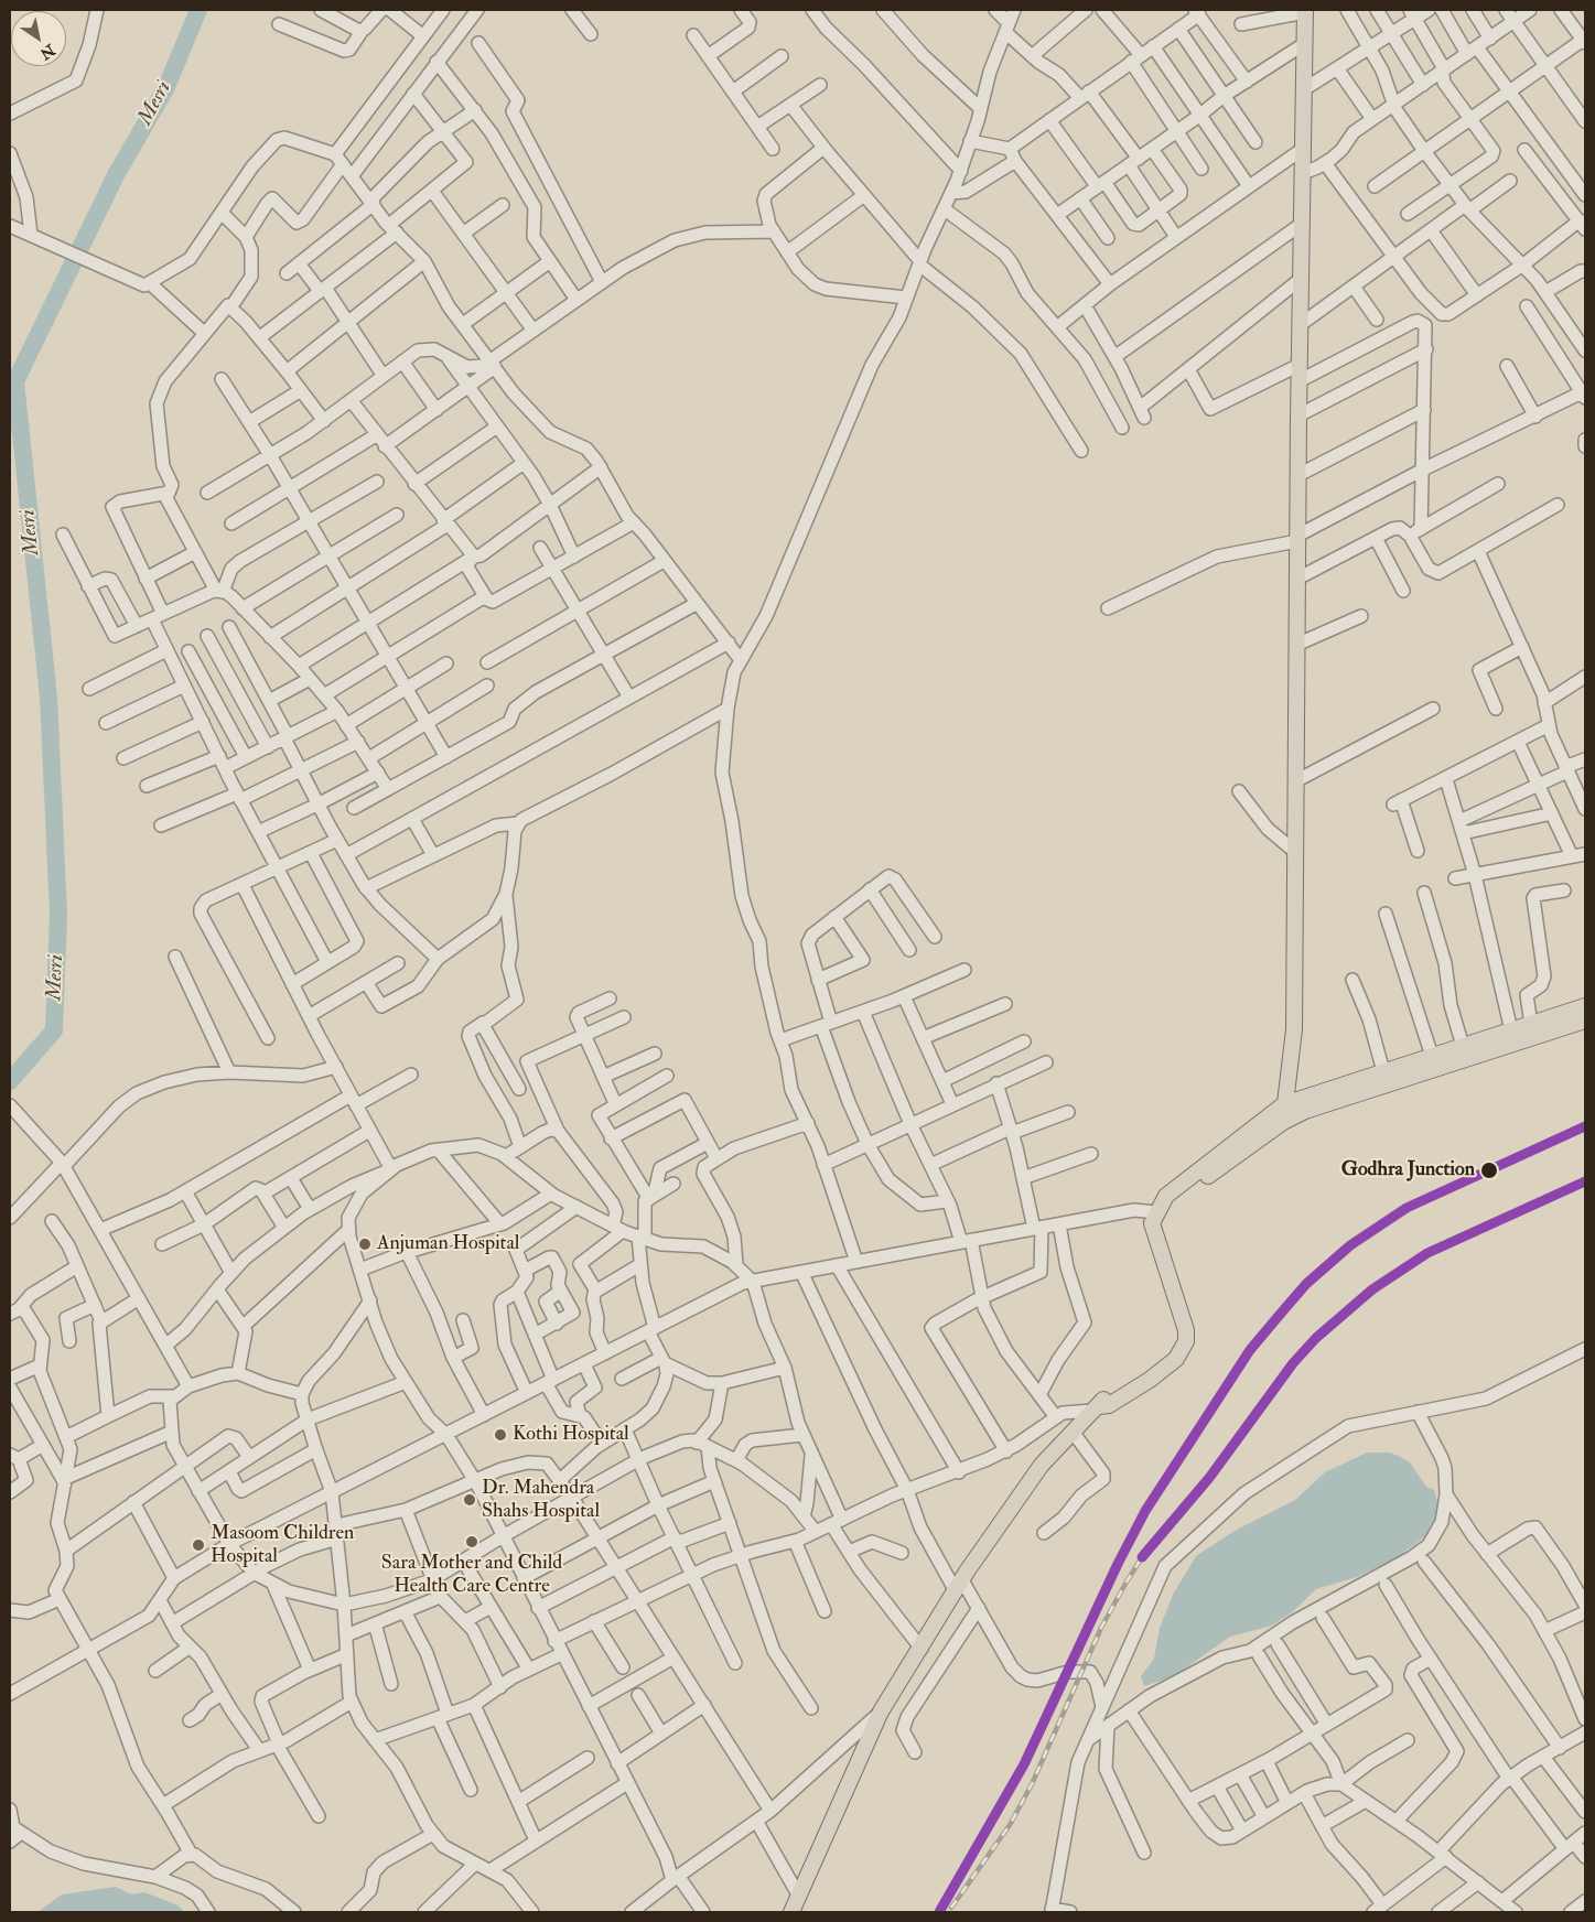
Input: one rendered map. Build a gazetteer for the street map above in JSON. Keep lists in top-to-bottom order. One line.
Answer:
{"water":["Mesri"],"places":["Godhra Junction","Anjuman Hospital","Kothi Hospital","Dr. Mahendra Shahs Hospital","Sara Mother and Child Health Care Centre","Masoom Children Hospital"],"north":"bottom right"}
